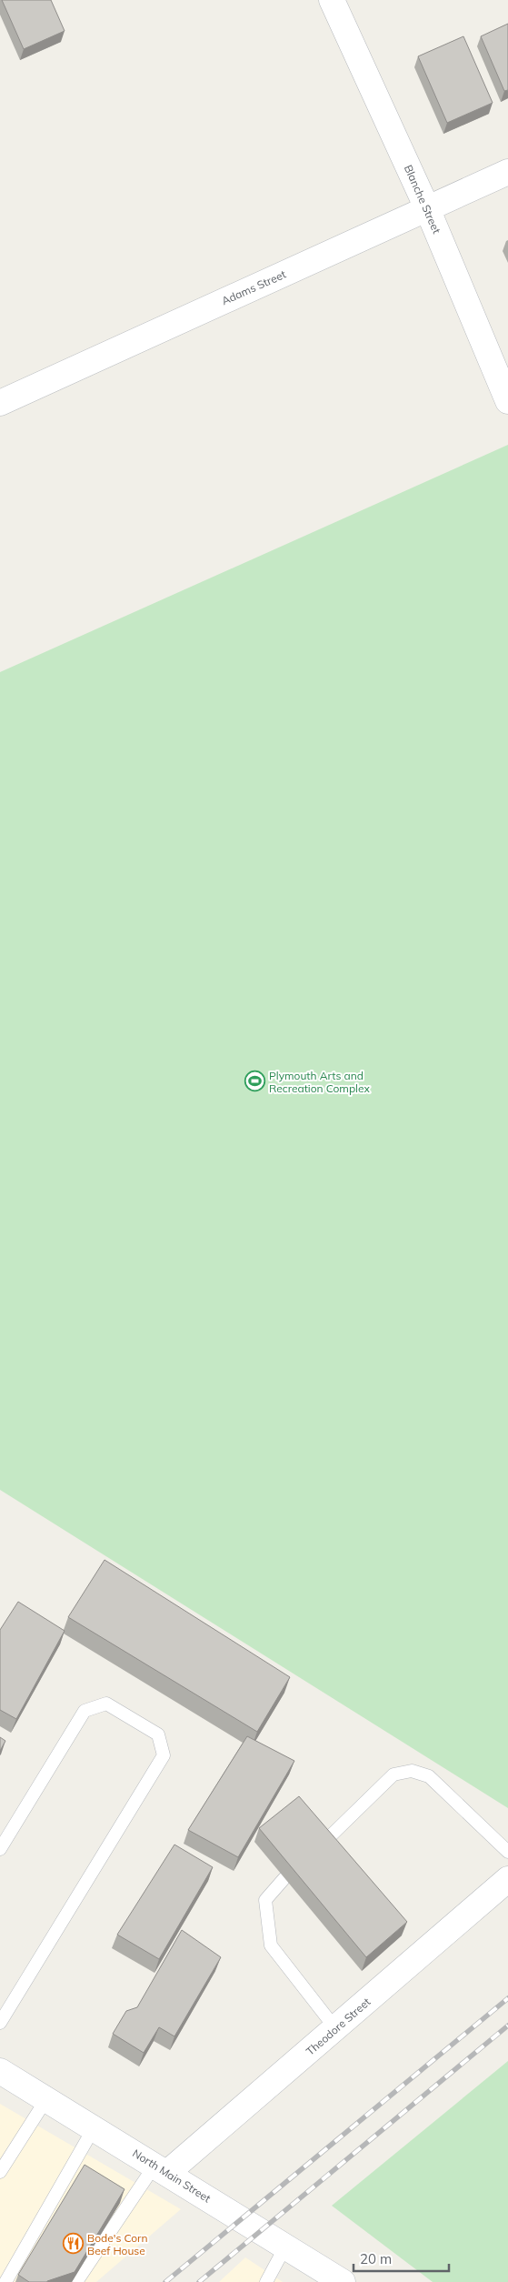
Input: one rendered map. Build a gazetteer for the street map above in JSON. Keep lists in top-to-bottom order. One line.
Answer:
{"streets":{"street":["Blanche Street","Adams Street","Theodore Street","North Main Street"]},"crossings":[["Blanche Street","Adams Street"],["Theodore Street","North Main Street"]],"places":{"sports":["Plymouth Arts and Recreation Complex"],"restaurant":["Bode's Corn Beef House"]},"scale_bar":"20 m"}
